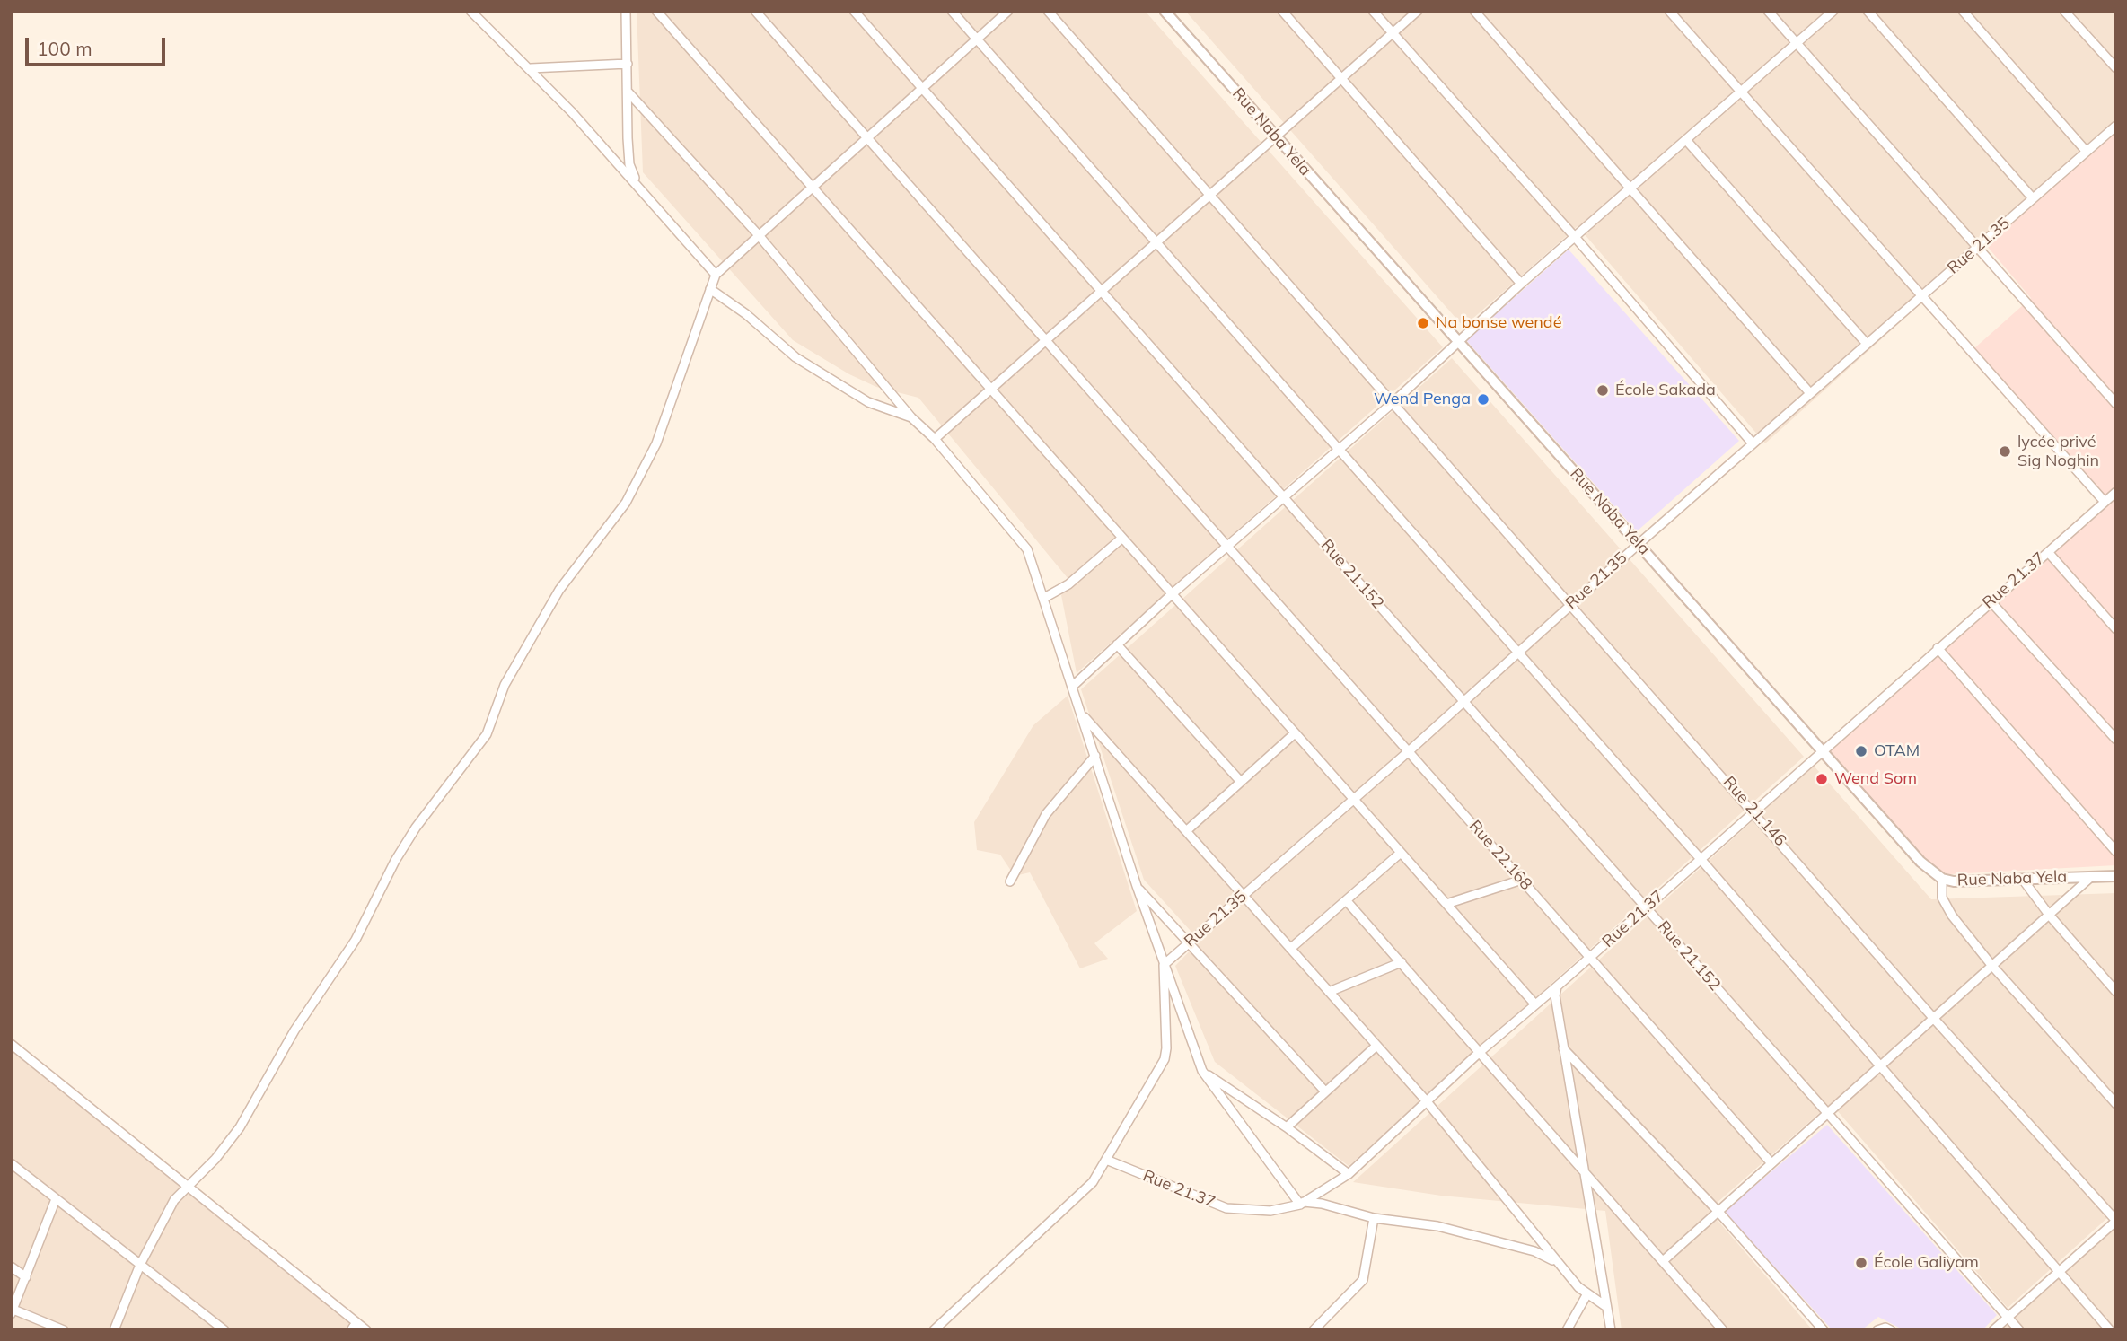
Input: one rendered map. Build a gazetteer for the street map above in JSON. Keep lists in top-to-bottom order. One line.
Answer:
{"streets":{"street":["Rue Naba Yela","Rue 21.35","Rue 21.152","Rue 21.37","Rue 21.146","Rue 22.168"]},"crossings":[["Rue Naba Yela","Rue 21.35"],["Rue Naba Yela","Rue 21.37"],["Rue 21.35","Rue 21.152"],["Rue 21.35","Rue 21.146"],["Rue 21.35","Rue 22.168"],["Rue 21.152","Rue 21.37"],["Rue 21.37","Rue 21.146"],["Rue 21.37","Rue 22.168"]],"places":["Na bonse wendé","École Sakada","Wend Penga","lycée privé Sig Noghin","OTAM","Wend Som","École Galiyam"],"scale_bar":"100 m"}
